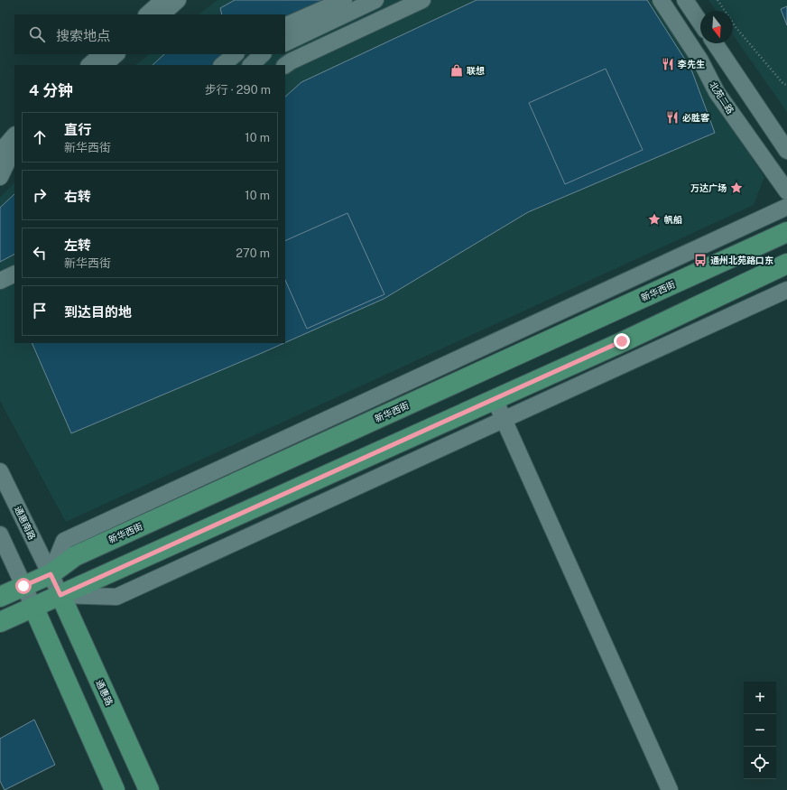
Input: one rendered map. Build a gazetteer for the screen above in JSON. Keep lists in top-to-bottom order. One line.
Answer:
{"streets":{"main road":["新华西街","通惠路"],"street":["北苑二路","通惠南路"]},"crossings":[["新华西街","通惠南路"],["通惠南路","通惠路"]],"places":{"restaurant":["李先生","必胜客"],"shop":["联想"],"place":["万达广场","帆船"],"bus stop":["通州北苑路口东"]},"north":"bottom","page":{"search":"搜索地点","heading":["4 分钟","步行 · 290 m"],"list":[["直行","新华西街","10 m"],["右转","10 m"],["左转","新华西街","270 m"],"到达目的地"],"map_buttons":["+","−"]}}
